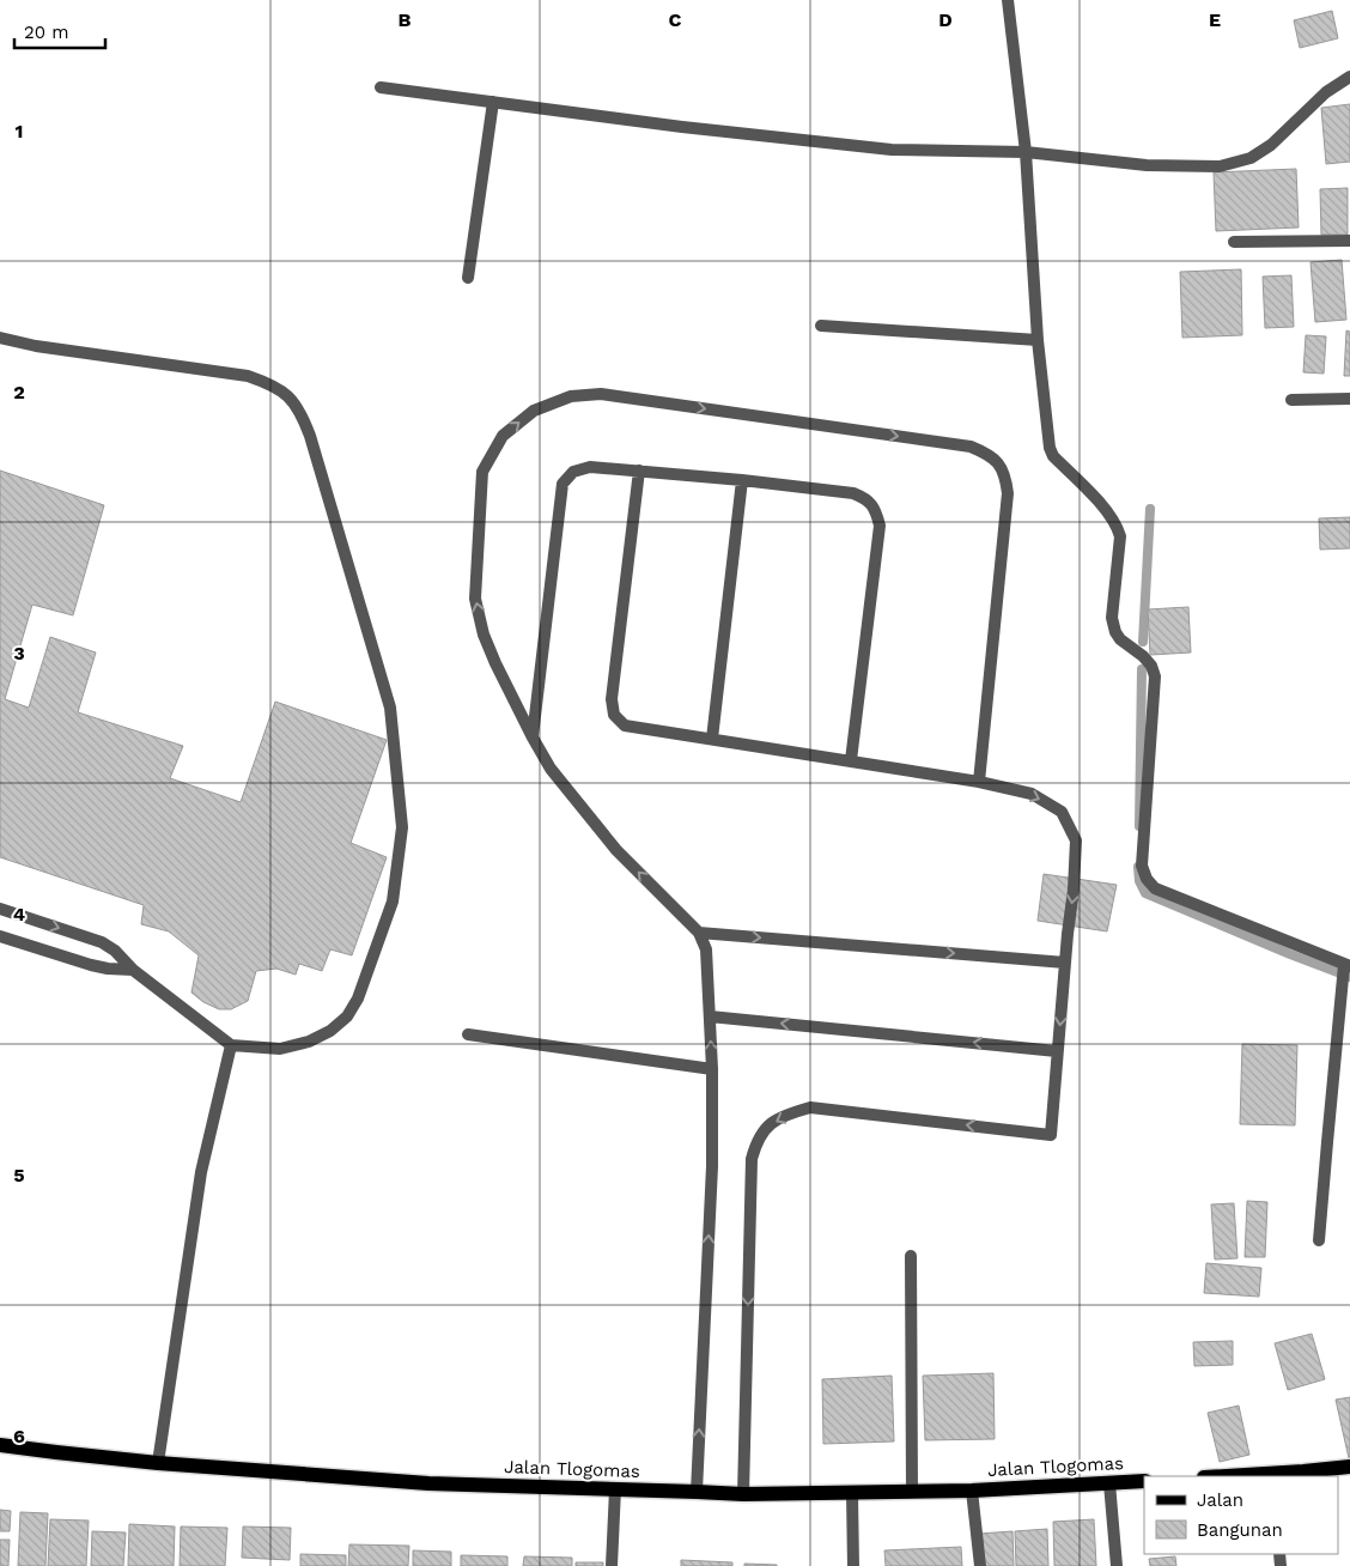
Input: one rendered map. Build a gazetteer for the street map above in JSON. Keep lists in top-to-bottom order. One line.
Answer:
{"streets":{"main road":["Jalan Tlogomas"]},"legend":["Jalan","Bangunan"],"scale_bar":"20 m","grid":{"columns":["B","C","D","E"],"rows":["1","2","3","4","5","6"]}}
